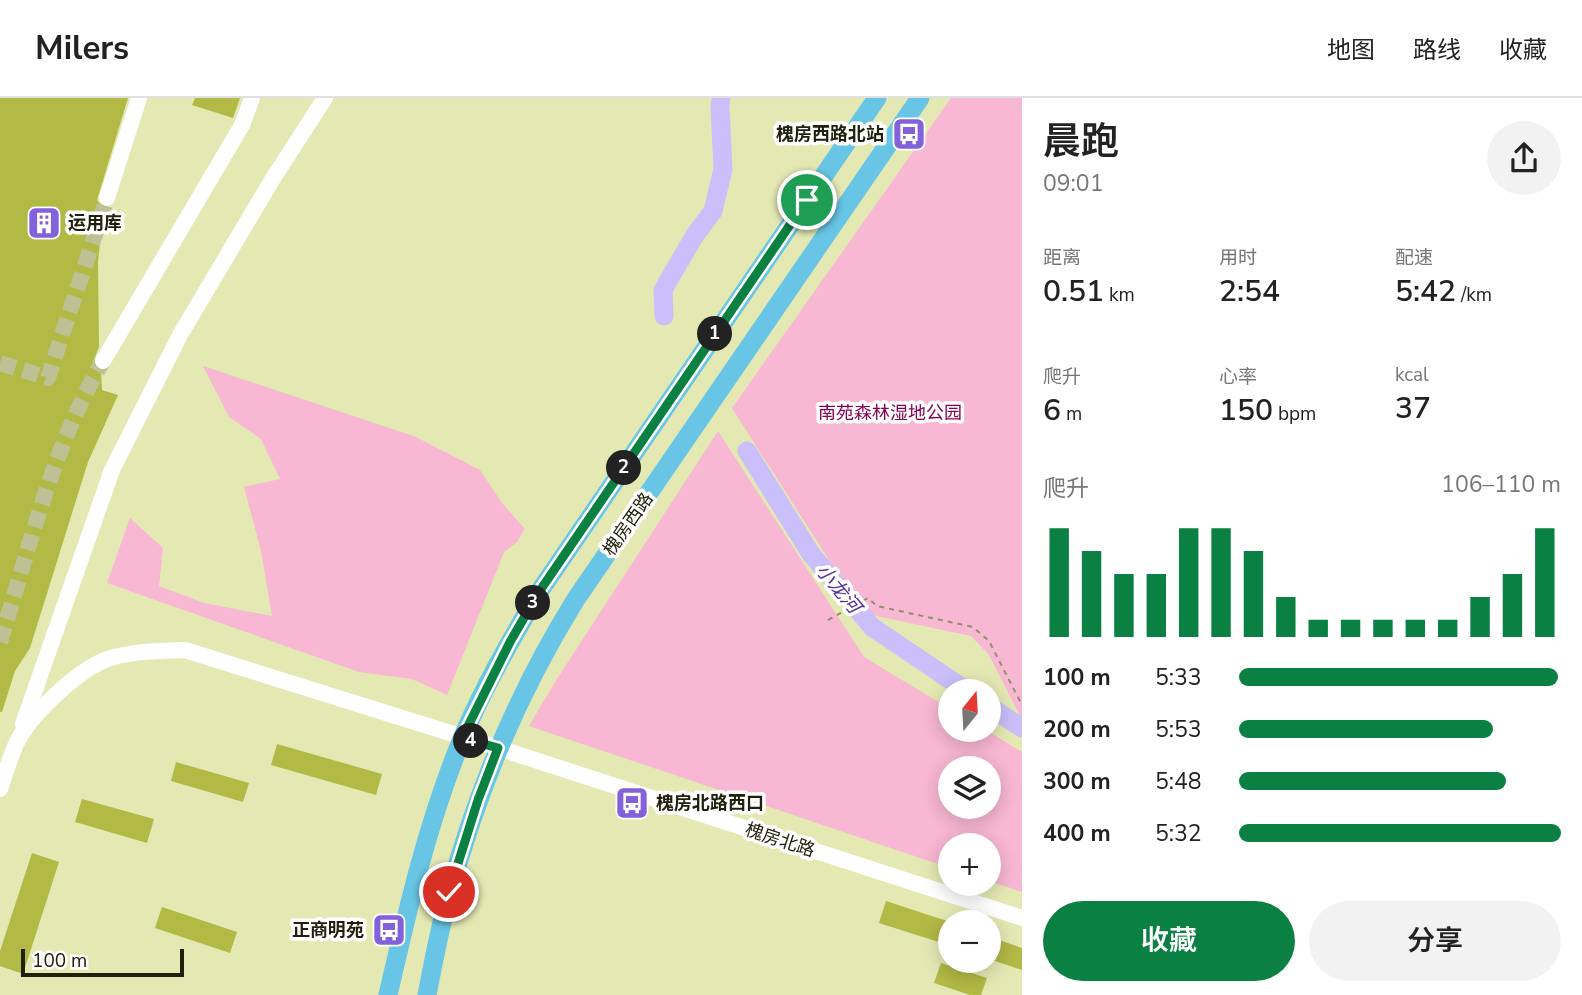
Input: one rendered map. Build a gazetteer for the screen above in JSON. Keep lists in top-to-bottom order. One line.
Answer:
{"streets":{"main road":["槐房西路"],"street":["槐房北路"]},"crossings":[["槐房西路","槐房北路"]],"water":["小龙河"],"parks":["南苑森林湿地公园"],"places":{"bus stop":["槐房西路北站","槐房北路西口","正商明苑"],"building":["运用库"]},"scale_bar":"100 m","north":"top","page":{"header":"Milers","nav":["地图","路线","收藏"],"heading":["晨跑","09:01"],"stats":[["距离","0.51 km"],["用时","2:54"],["配速","5:42 /km"],["爬升","6 m"],["心率","150 bpm"],["kcal","37"]],"pins":["1","2","3","4"],"chart":["爬升","106–110 m"],"list":[{"name":"100 m","note":"5:33"},{"name":"200 m","note":"5:53"},{"name":"300 m","note":"5:48"},{"name":"400 m","note":"5:32"}],"map_buttons":["+","−"],"buttons":["收藏","分享"],"scale":"100 m"}}
